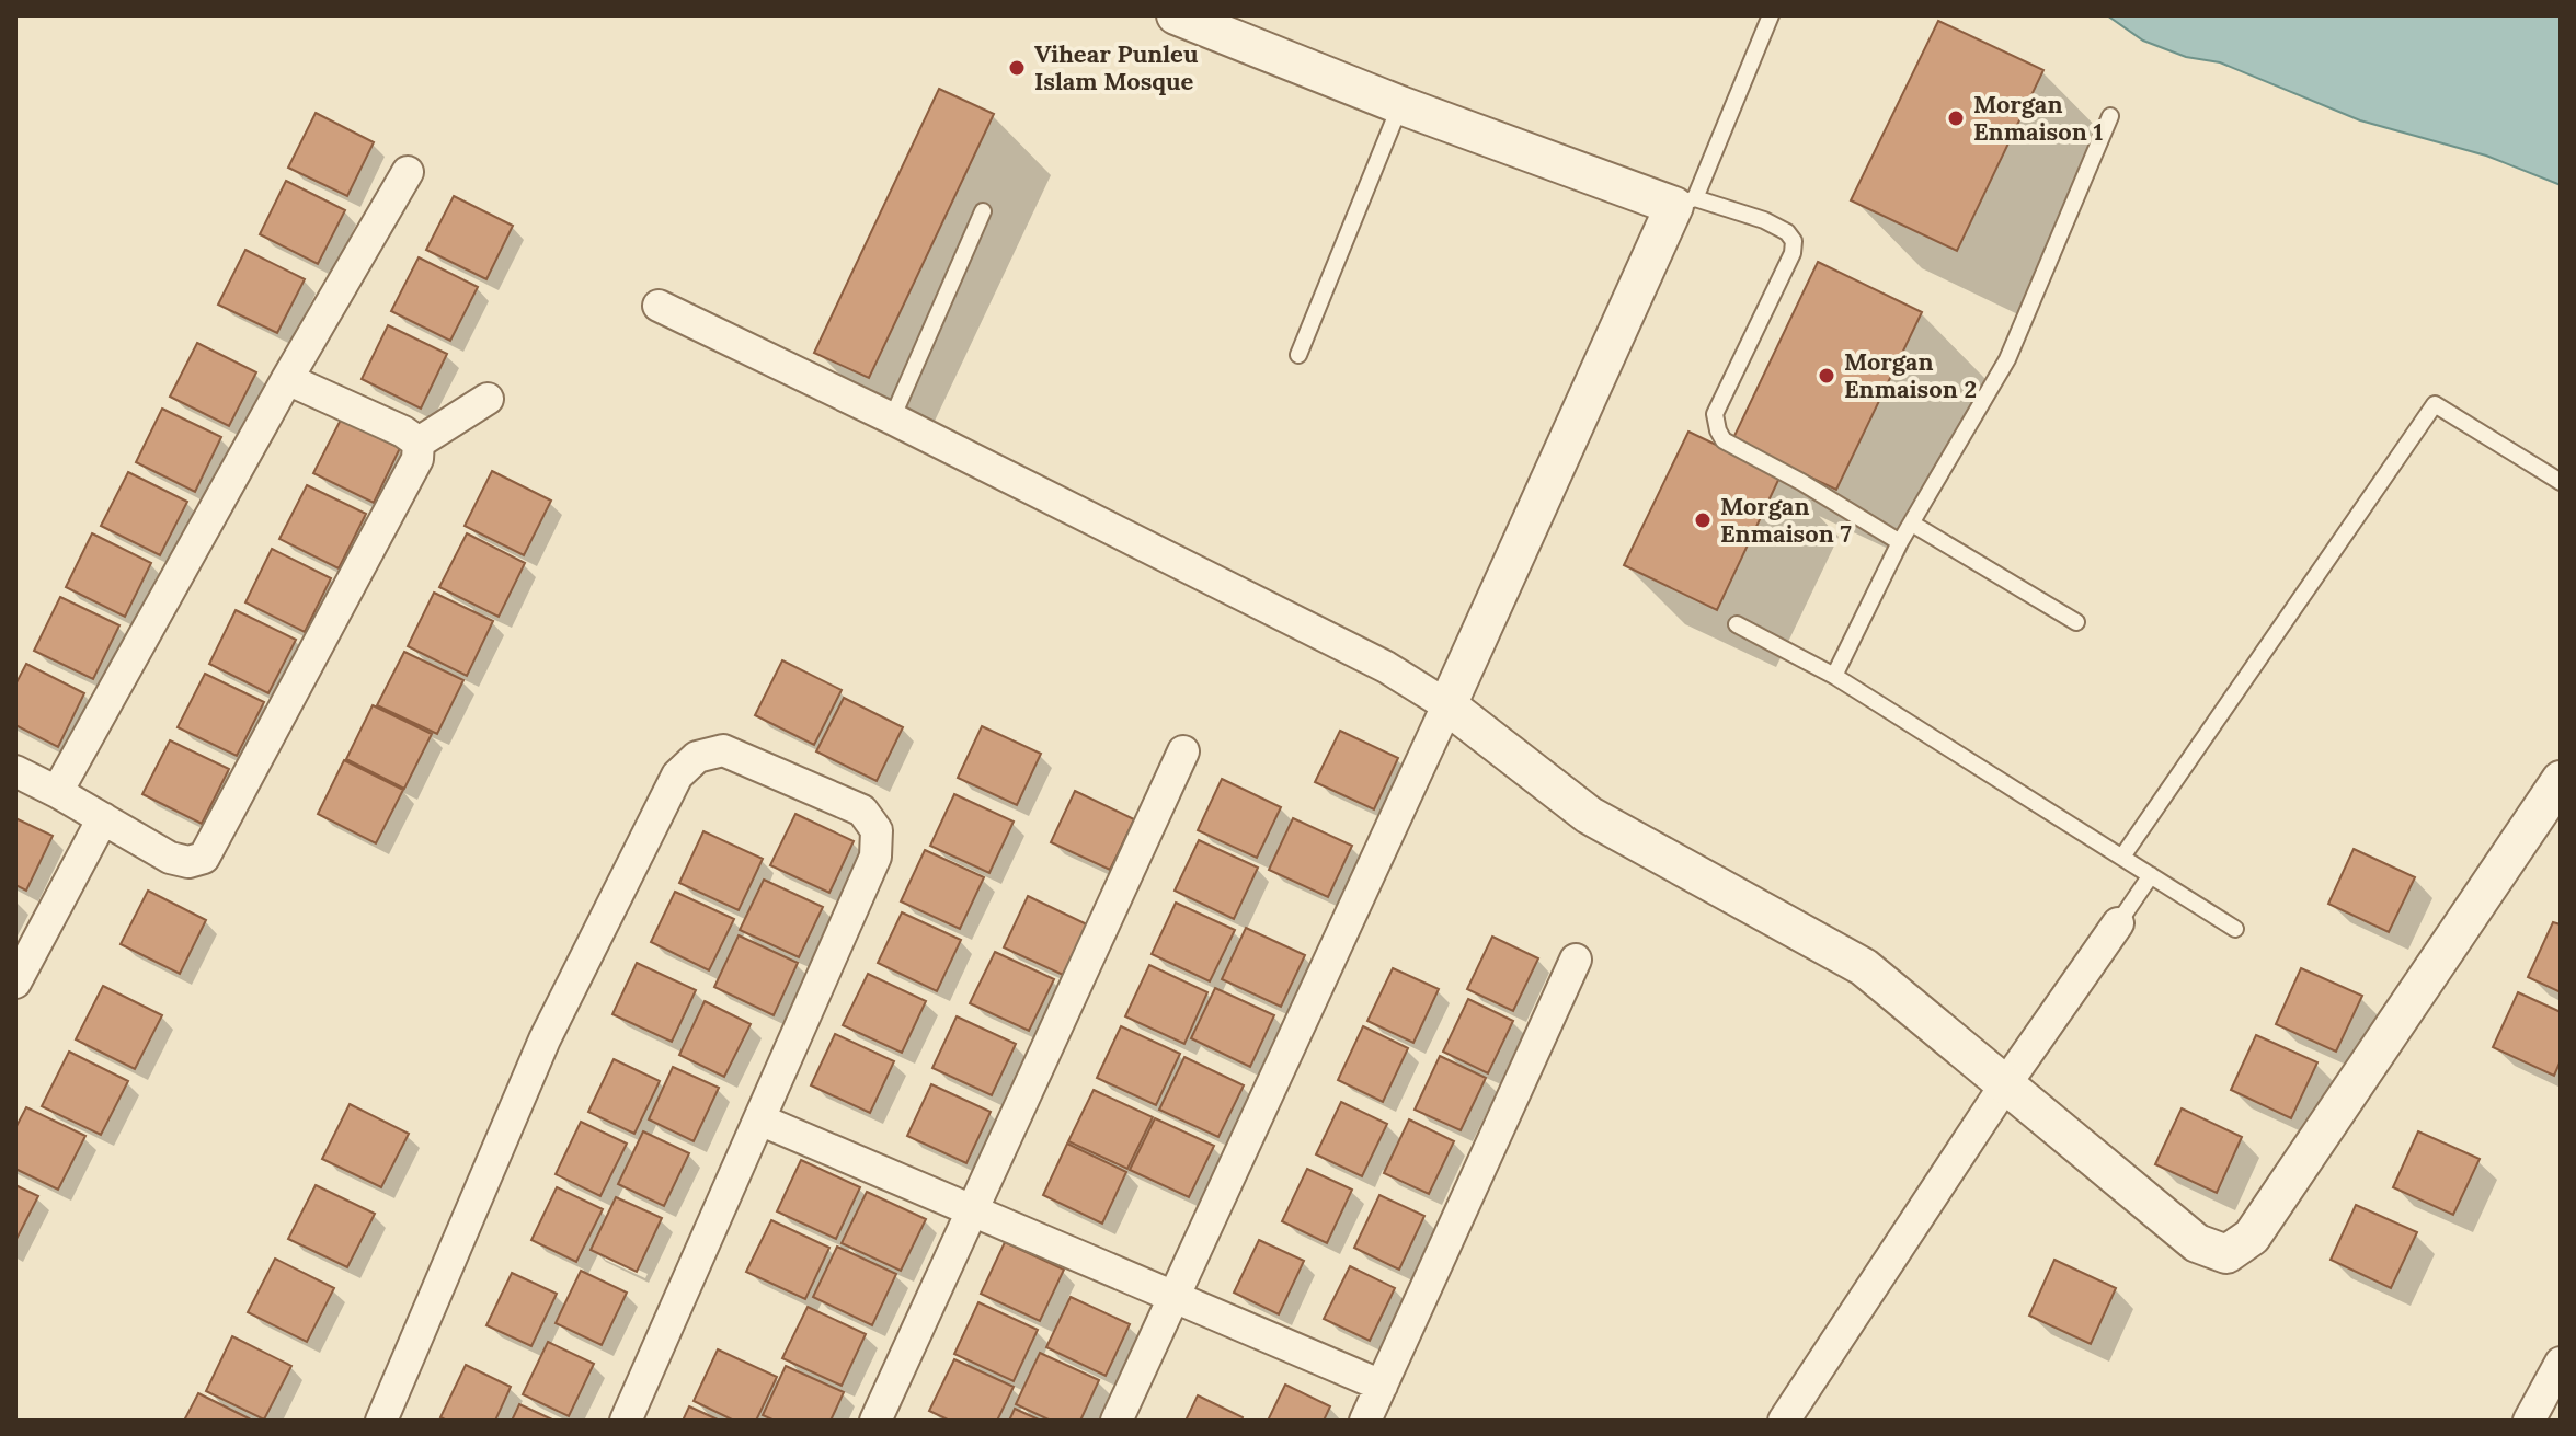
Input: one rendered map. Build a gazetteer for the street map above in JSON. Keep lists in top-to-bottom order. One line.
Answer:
{"places":["Vihear Punleu Islam Mosque","Morgan Enmaison 1","Morgan Enmaison 2","Morgan Enmaison 7"]}
